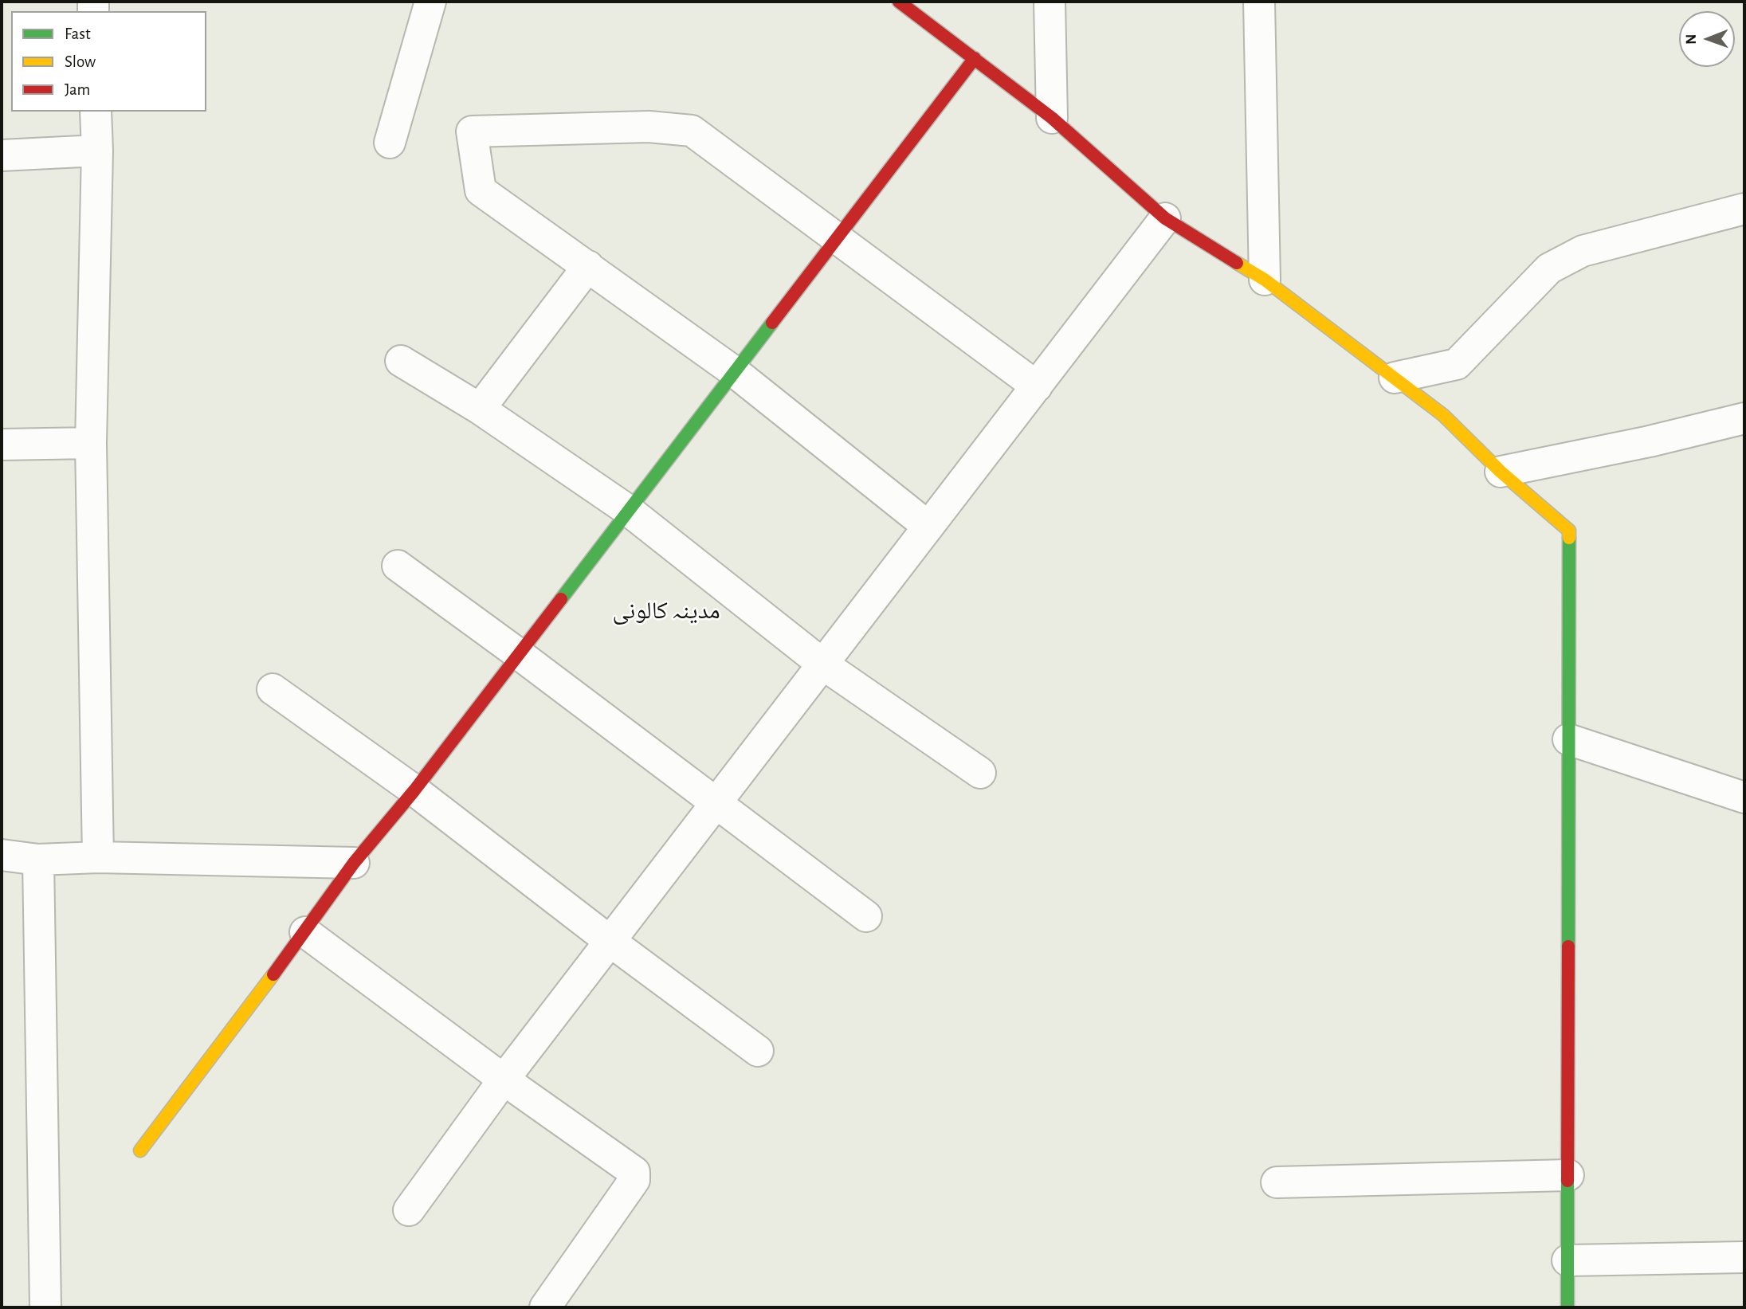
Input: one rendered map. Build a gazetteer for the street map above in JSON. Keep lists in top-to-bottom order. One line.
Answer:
{"districts":["مدینہ کالونی"],"legend":["Fast","Slow","Jam"],"north":"left"}
